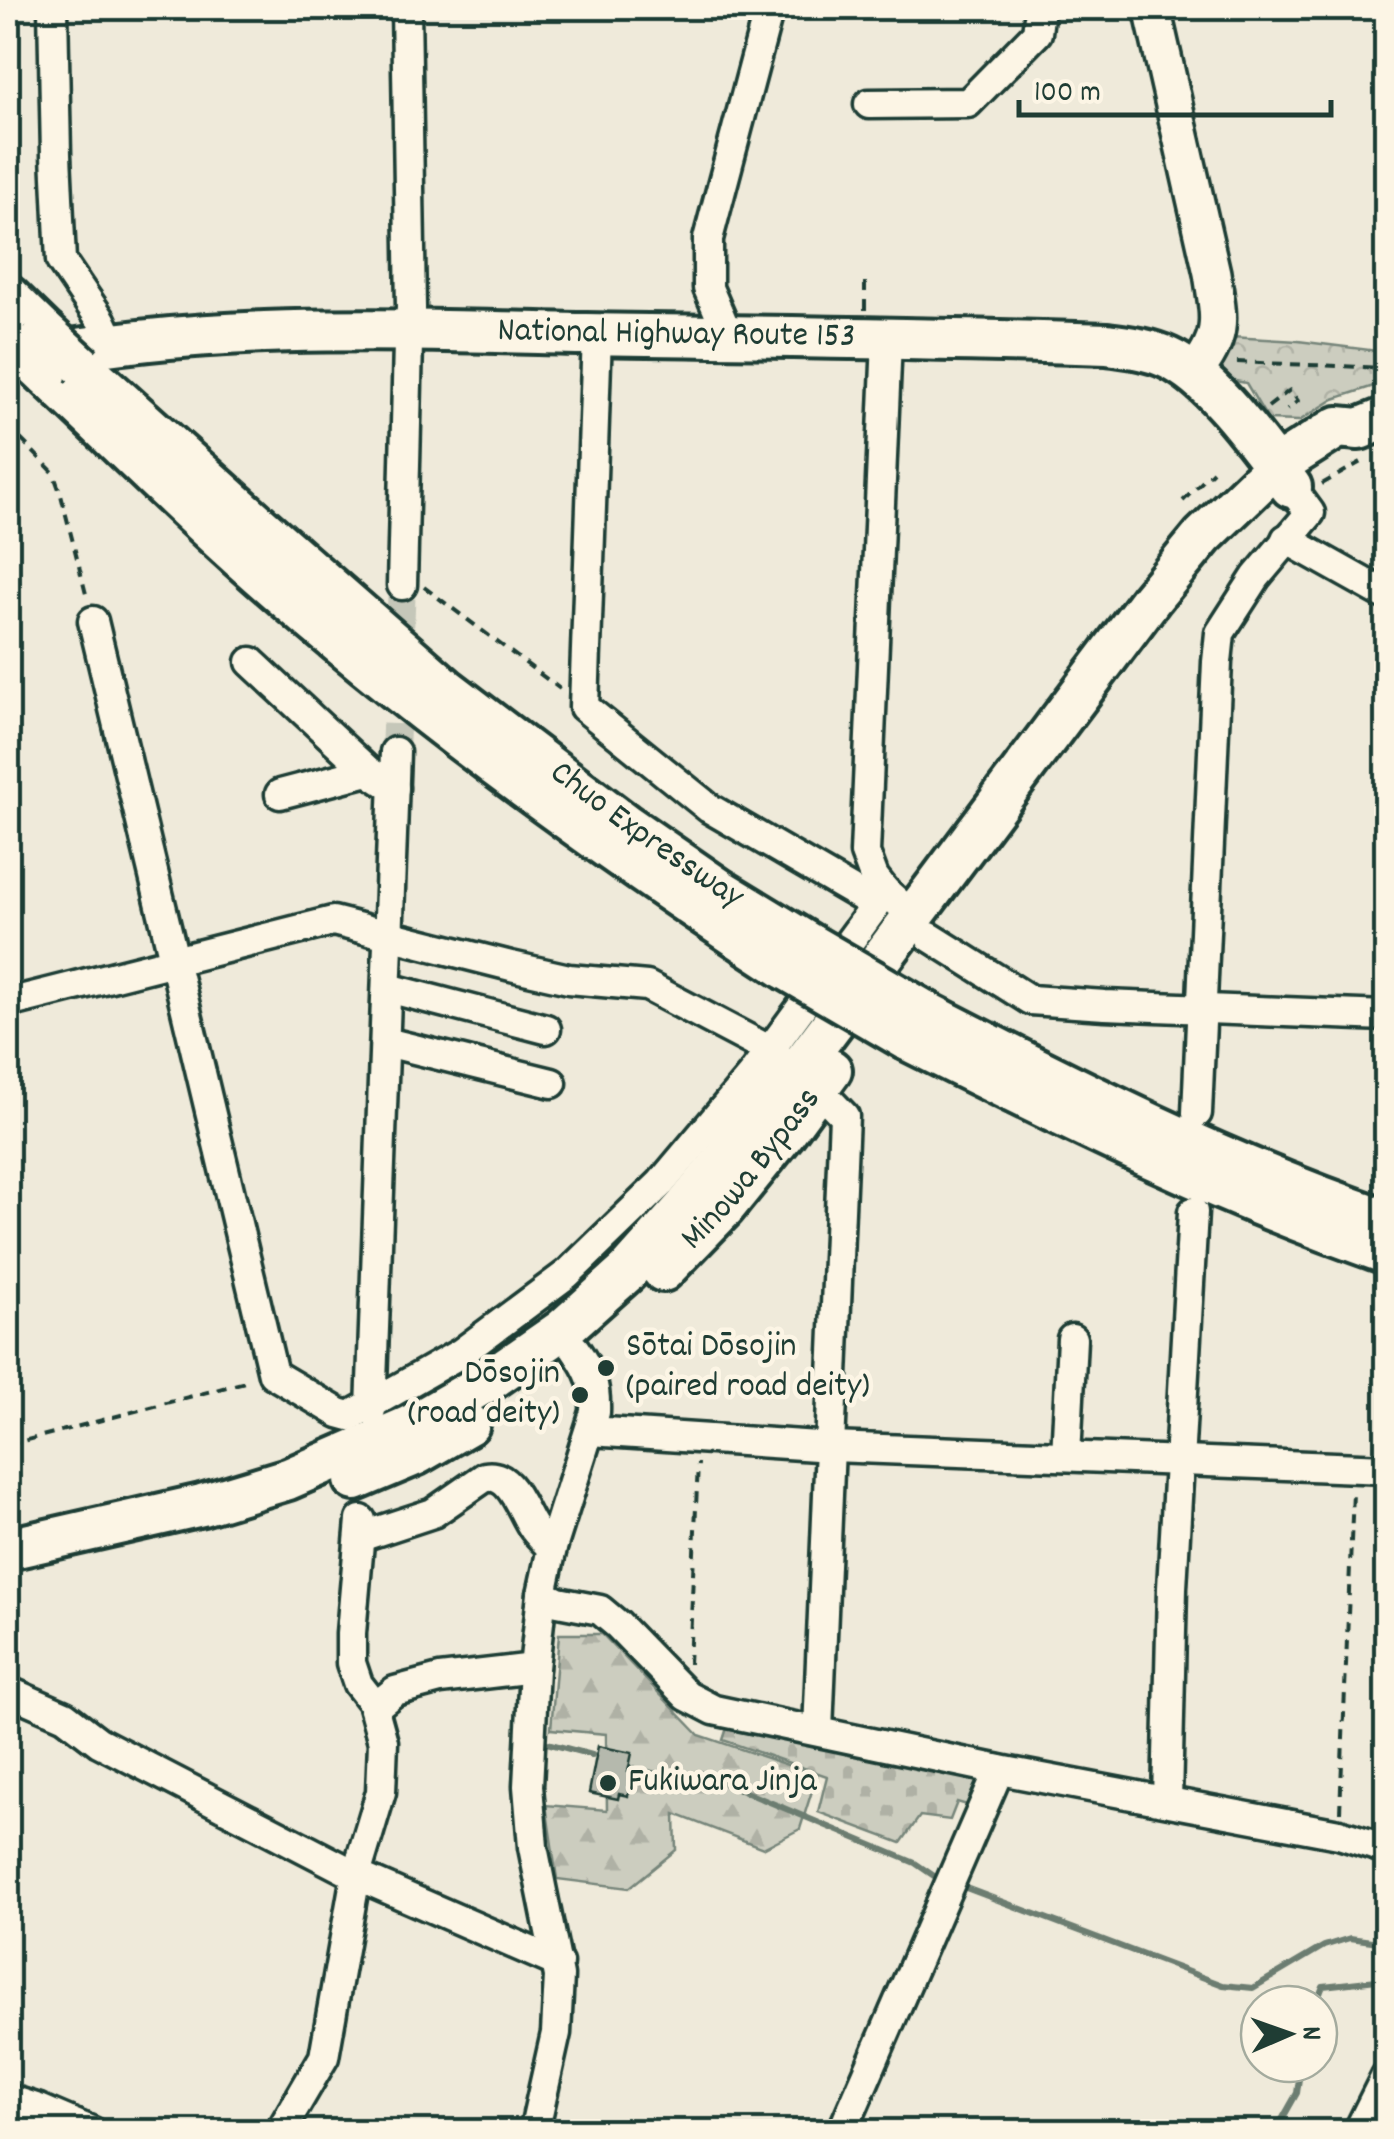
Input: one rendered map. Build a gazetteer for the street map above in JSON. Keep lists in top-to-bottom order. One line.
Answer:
{"streets":{"highway":["National Highway Route 153","Chuo Expressway","Minowa Bypass"]},"crossings":[["National Highway Route 153","Chuo Expressway"],["National Highway Route 153","Minowa Bypass"]],"places":["Sōtai Dōsojin (paired road deity)","Dōsojin (road deity)","Fukiwara Jinja"],"scale_bar":"100 m","north":"right"}
